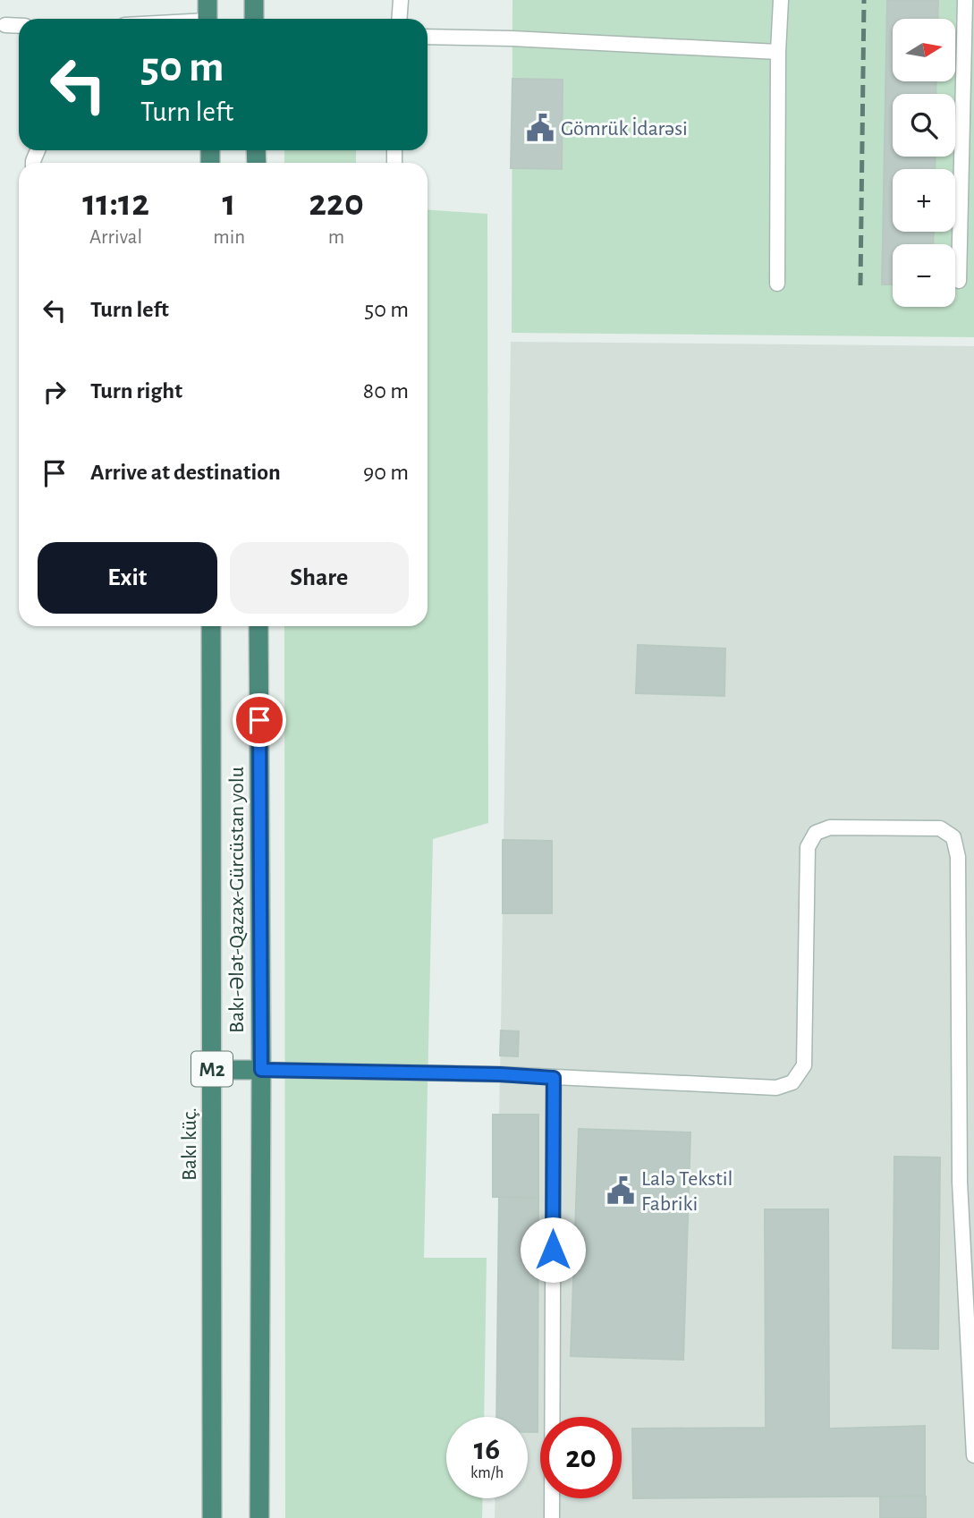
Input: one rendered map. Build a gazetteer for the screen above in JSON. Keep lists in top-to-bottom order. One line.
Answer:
{"streets":{"highway":["Bakı-Ələt-Qazax-Gürcüstan yolu","M2","Bakı küç."]},"places":{"public building":["Gömrük İdarəsi","Lalə Tekstil Fabriki"]},"north":"right","page":{"map_buttons":["+","−"],"turn":["50 m","Turn left"],"eta":["11:12","Arrival","1","min","220","m"],"list":[{"name":"Turn left","value":"50 m"},{"name":"Turn right","value":"80 m"},{"name":"Arrive at destination","value":"90 m"}],"buttons":["Exit","Share"],"speed":"16 km/h","limit":"20"}}
